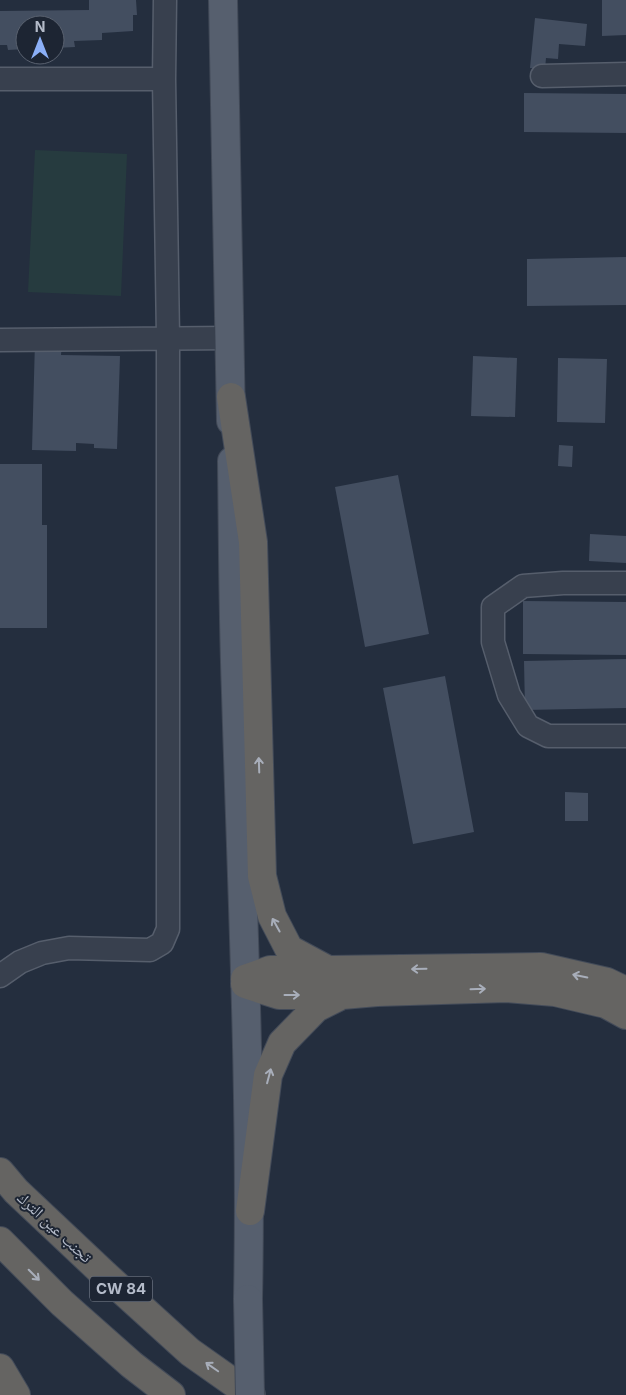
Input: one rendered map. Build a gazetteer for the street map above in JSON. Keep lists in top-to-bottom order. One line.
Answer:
{"streets":{"highway":["تجنب عين الترك","CW 84"]},"north":"top"}
